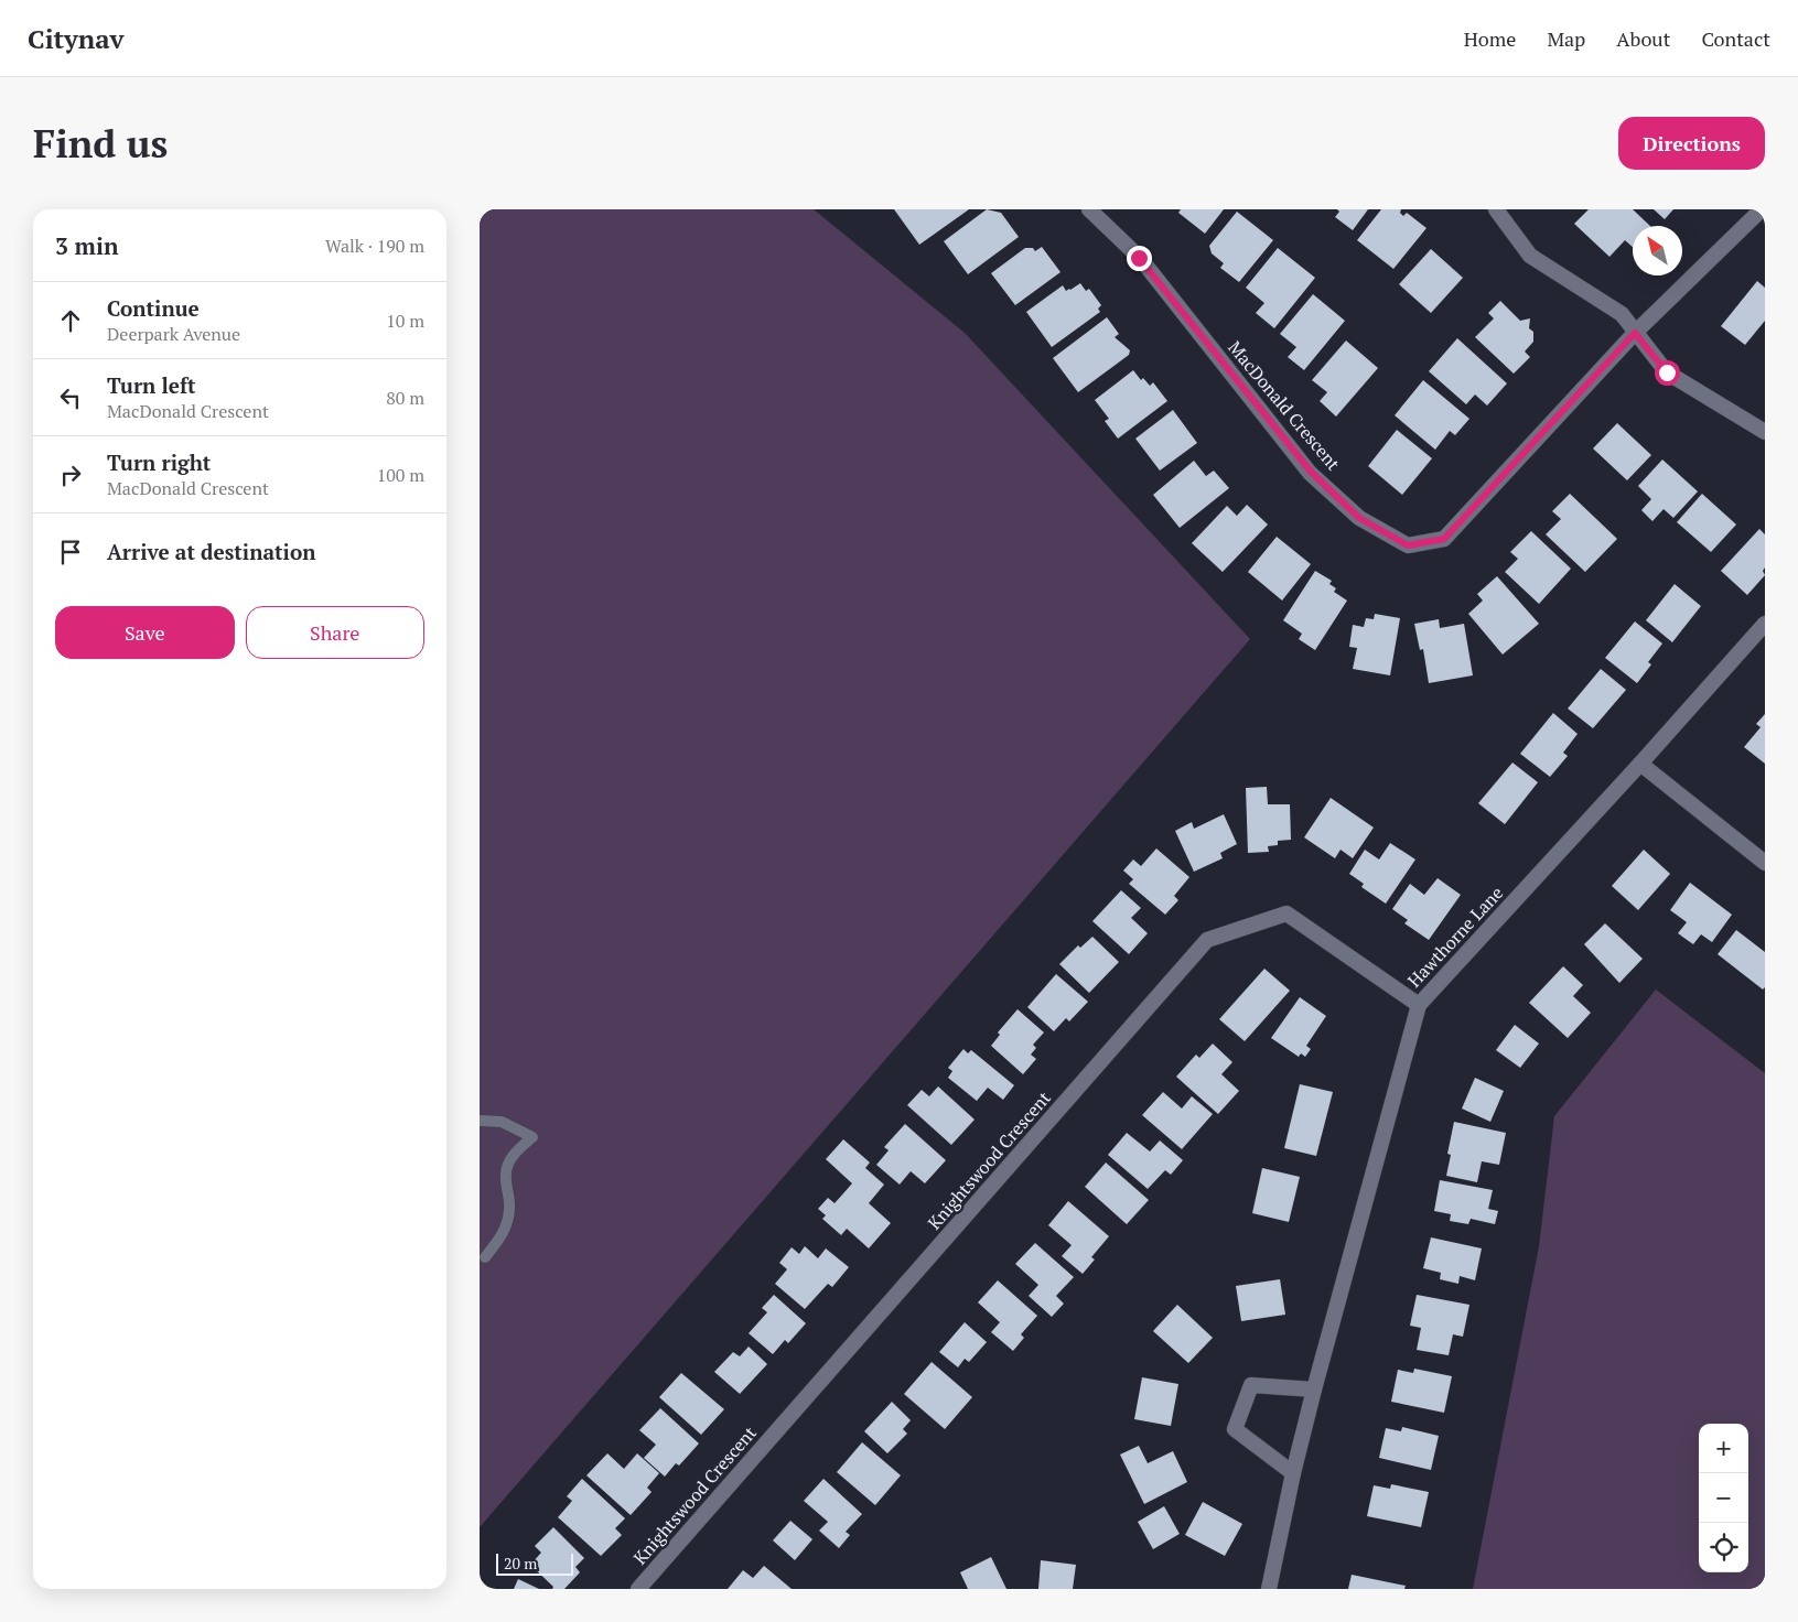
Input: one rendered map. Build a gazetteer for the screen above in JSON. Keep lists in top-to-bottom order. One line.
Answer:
{"streets":{"street":["MacDonald Crescent","Hawthorne Lane","Knightswood Crescent"]},"crossings":[["Hawthorne Lane","Knightswood Crescent"]],"scale_bar":"20 m","north":"top left","page":{"header":"Citynav","nav":["Home","Map","About","Contact"],"buttons":["Directions",["Save","Share"]],"title":"Find us","heading":["3 min","Walk · 190 m"],"list":[["Continue","Deerpark Avenue","10 m"],["Turn left","MacDonald Crescent","80 m"],["Turn right","MacDonald Crescent","100 m"],"Arrive at destination"],"map_buttons":["+","−"],"scale":"20 m"}}
